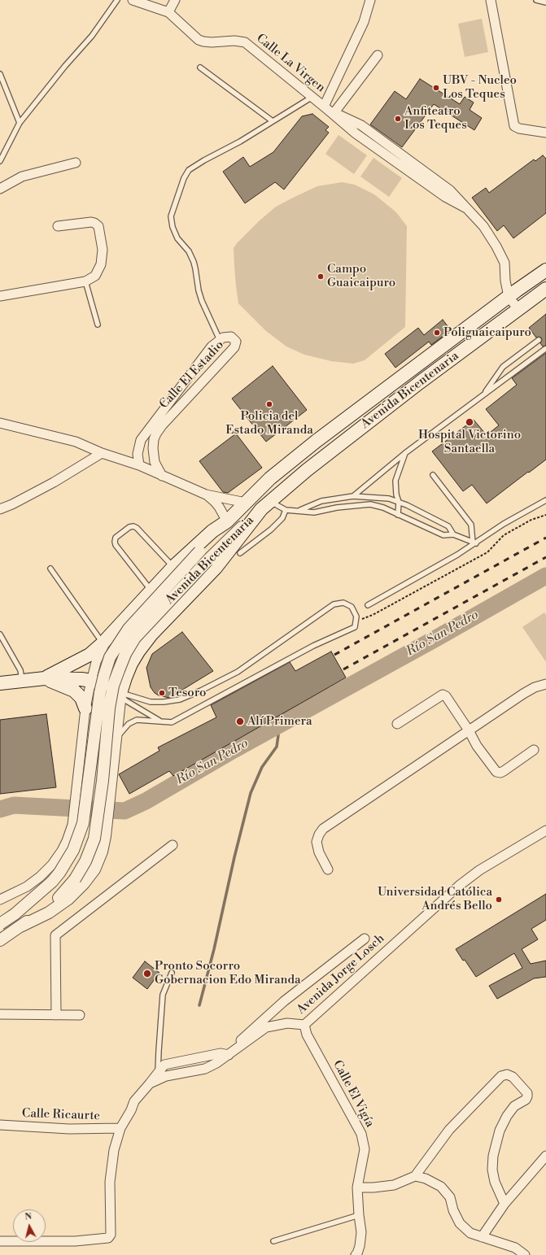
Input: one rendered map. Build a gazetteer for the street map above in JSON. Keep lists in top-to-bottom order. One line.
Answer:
{"streets":{"main road":["Avenida Bicentenaria"],"street":["Calle La Virgen","Calle El Estadio","Avenida Jorge Losch","Calle El Vigía","Calle Ricaurte"]},"crossings":[["Calle La Virgen","Avenida Bicentenaria"],["Avenida Jorge Losch","Calle El Vigía"]],"water":["Río San Pedro"],"places":["UBV - Nucleo Los Teques","Anfiteatro Los Teques","Campo Guaicaipuro","Poliguaicaipuro","Policia del Estado Miranda","Hospital Victorino Santaella","Tesoro","Alí Primera","Universidad Católica Andrés Bello","Pronto Socorro Gobernacion Edo Miranda"],"north":"top"}
